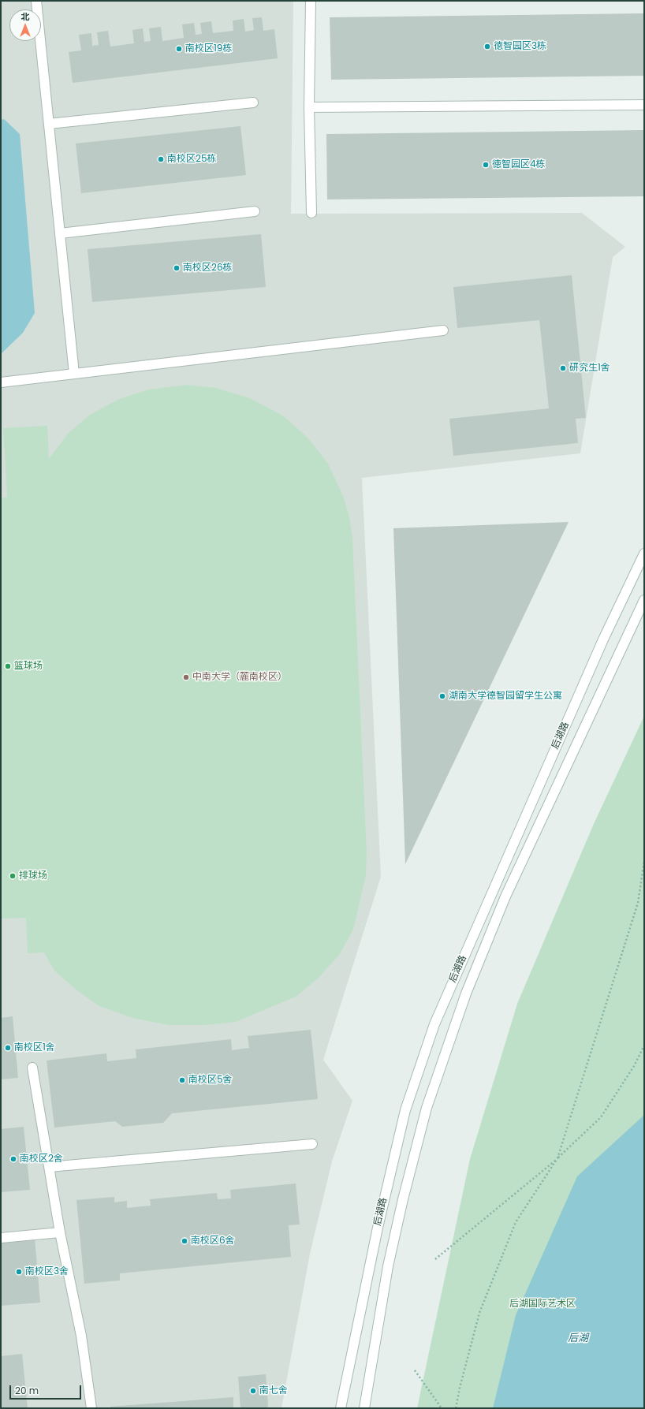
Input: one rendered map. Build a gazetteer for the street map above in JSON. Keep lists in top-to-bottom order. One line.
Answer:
{"streets":{"main road":["后湖路"]},"water":["后湖"],"parks":["后湖国际艺术区"],"places":["徳智园区3栋","南校区19栋","南校区25栋","徳智园区4栋","南校区26栋","研究生1舍","篮球场","中南大学（麓南校区）","湖南大学德智园留学生公寓","排球场","南校区1舍","南校区5舍","南校区2舍","南校区6舍","南校区3舍","南七舍"],"scale_bar":"20 m","north":"top"}
